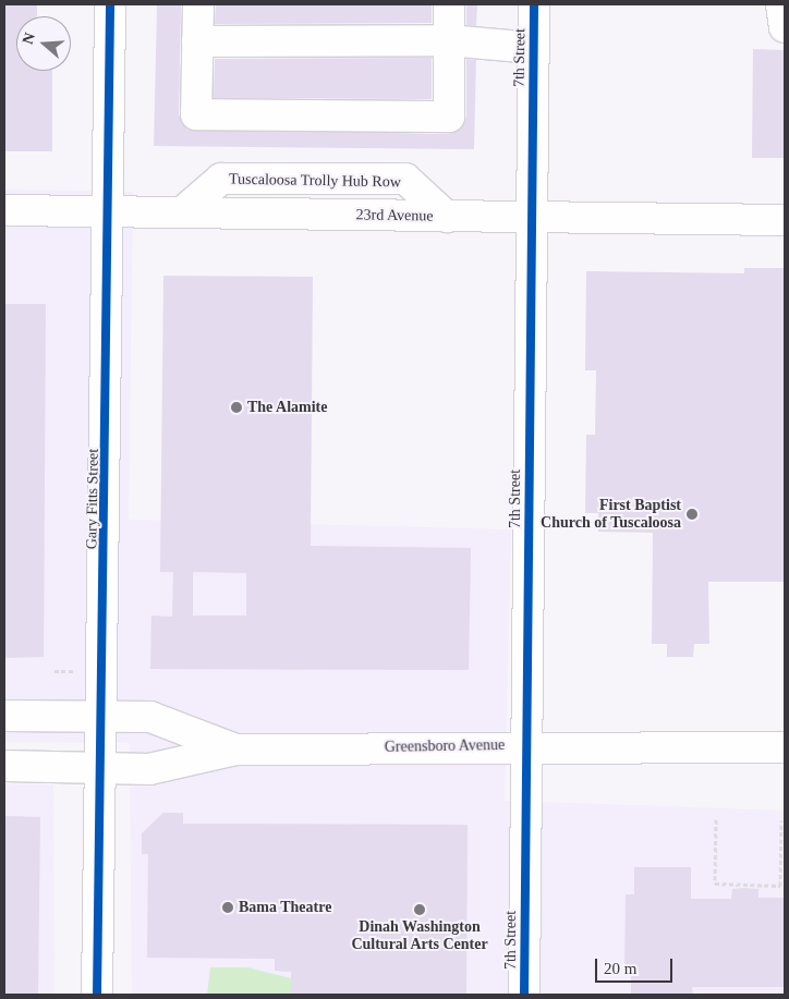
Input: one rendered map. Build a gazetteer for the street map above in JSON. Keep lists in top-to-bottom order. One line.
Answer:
{"streets":{"street":["7th Street","23rd Avenue","Gary Fitts Street","Greensboro Avenue"]},"crossings":[["7th Street","23rd Avenue"],["7th Street","Greensboro Avenue"],["23rd Avenue","Gary Fitts Street"],["Gary Fitts Street","Greensboro Avenue"]],"places":["The Alamite","First Baptist Church of Tuscaloosa","Bama Theatre","Dinah Washington Cultural Arts Center"],"scale_bar":"20 m","north":"left"}
